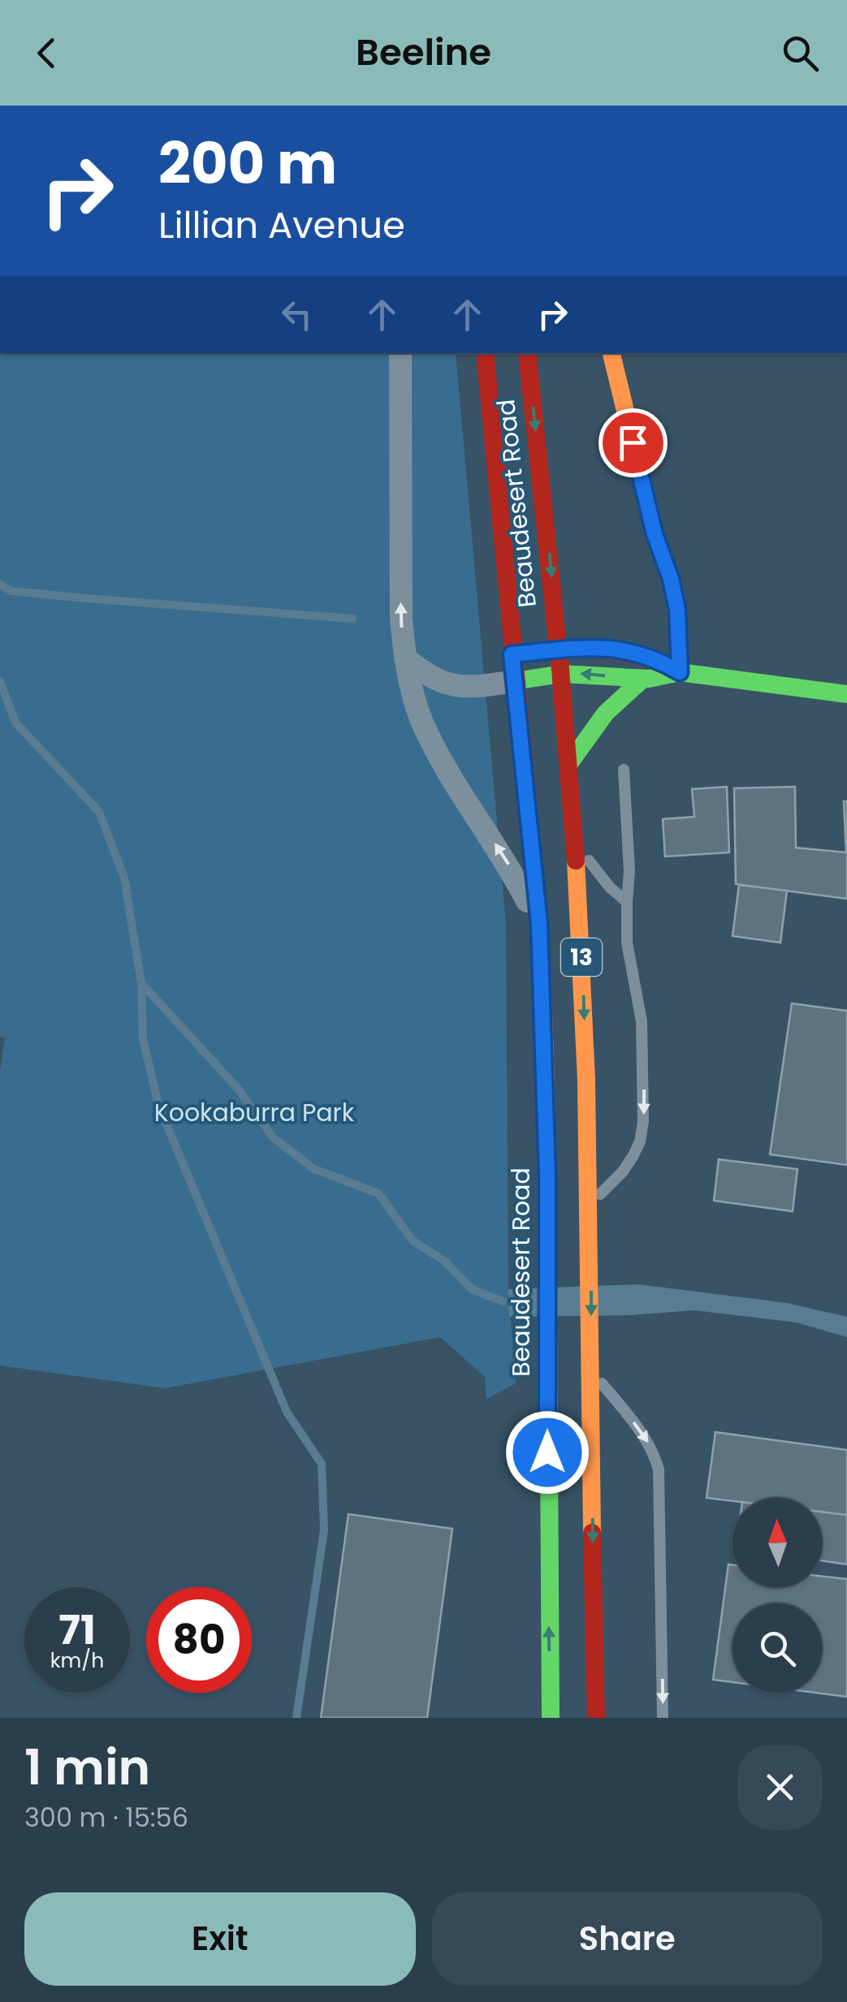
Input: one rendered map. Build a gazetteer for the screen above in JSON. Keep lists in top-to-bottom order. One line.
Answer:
{"streets":{"main road":["Beaudesert Road","13"]},"parks":["Kookaburra Park"],"north":"top","page":{"header":"Beeline","turn":["200 m","Lillian Avenue"],"speed":"71 km/h","limit":"80","heading":["1 min","300 m · 15:56"],"buttons":["Exit","Share"]}}
